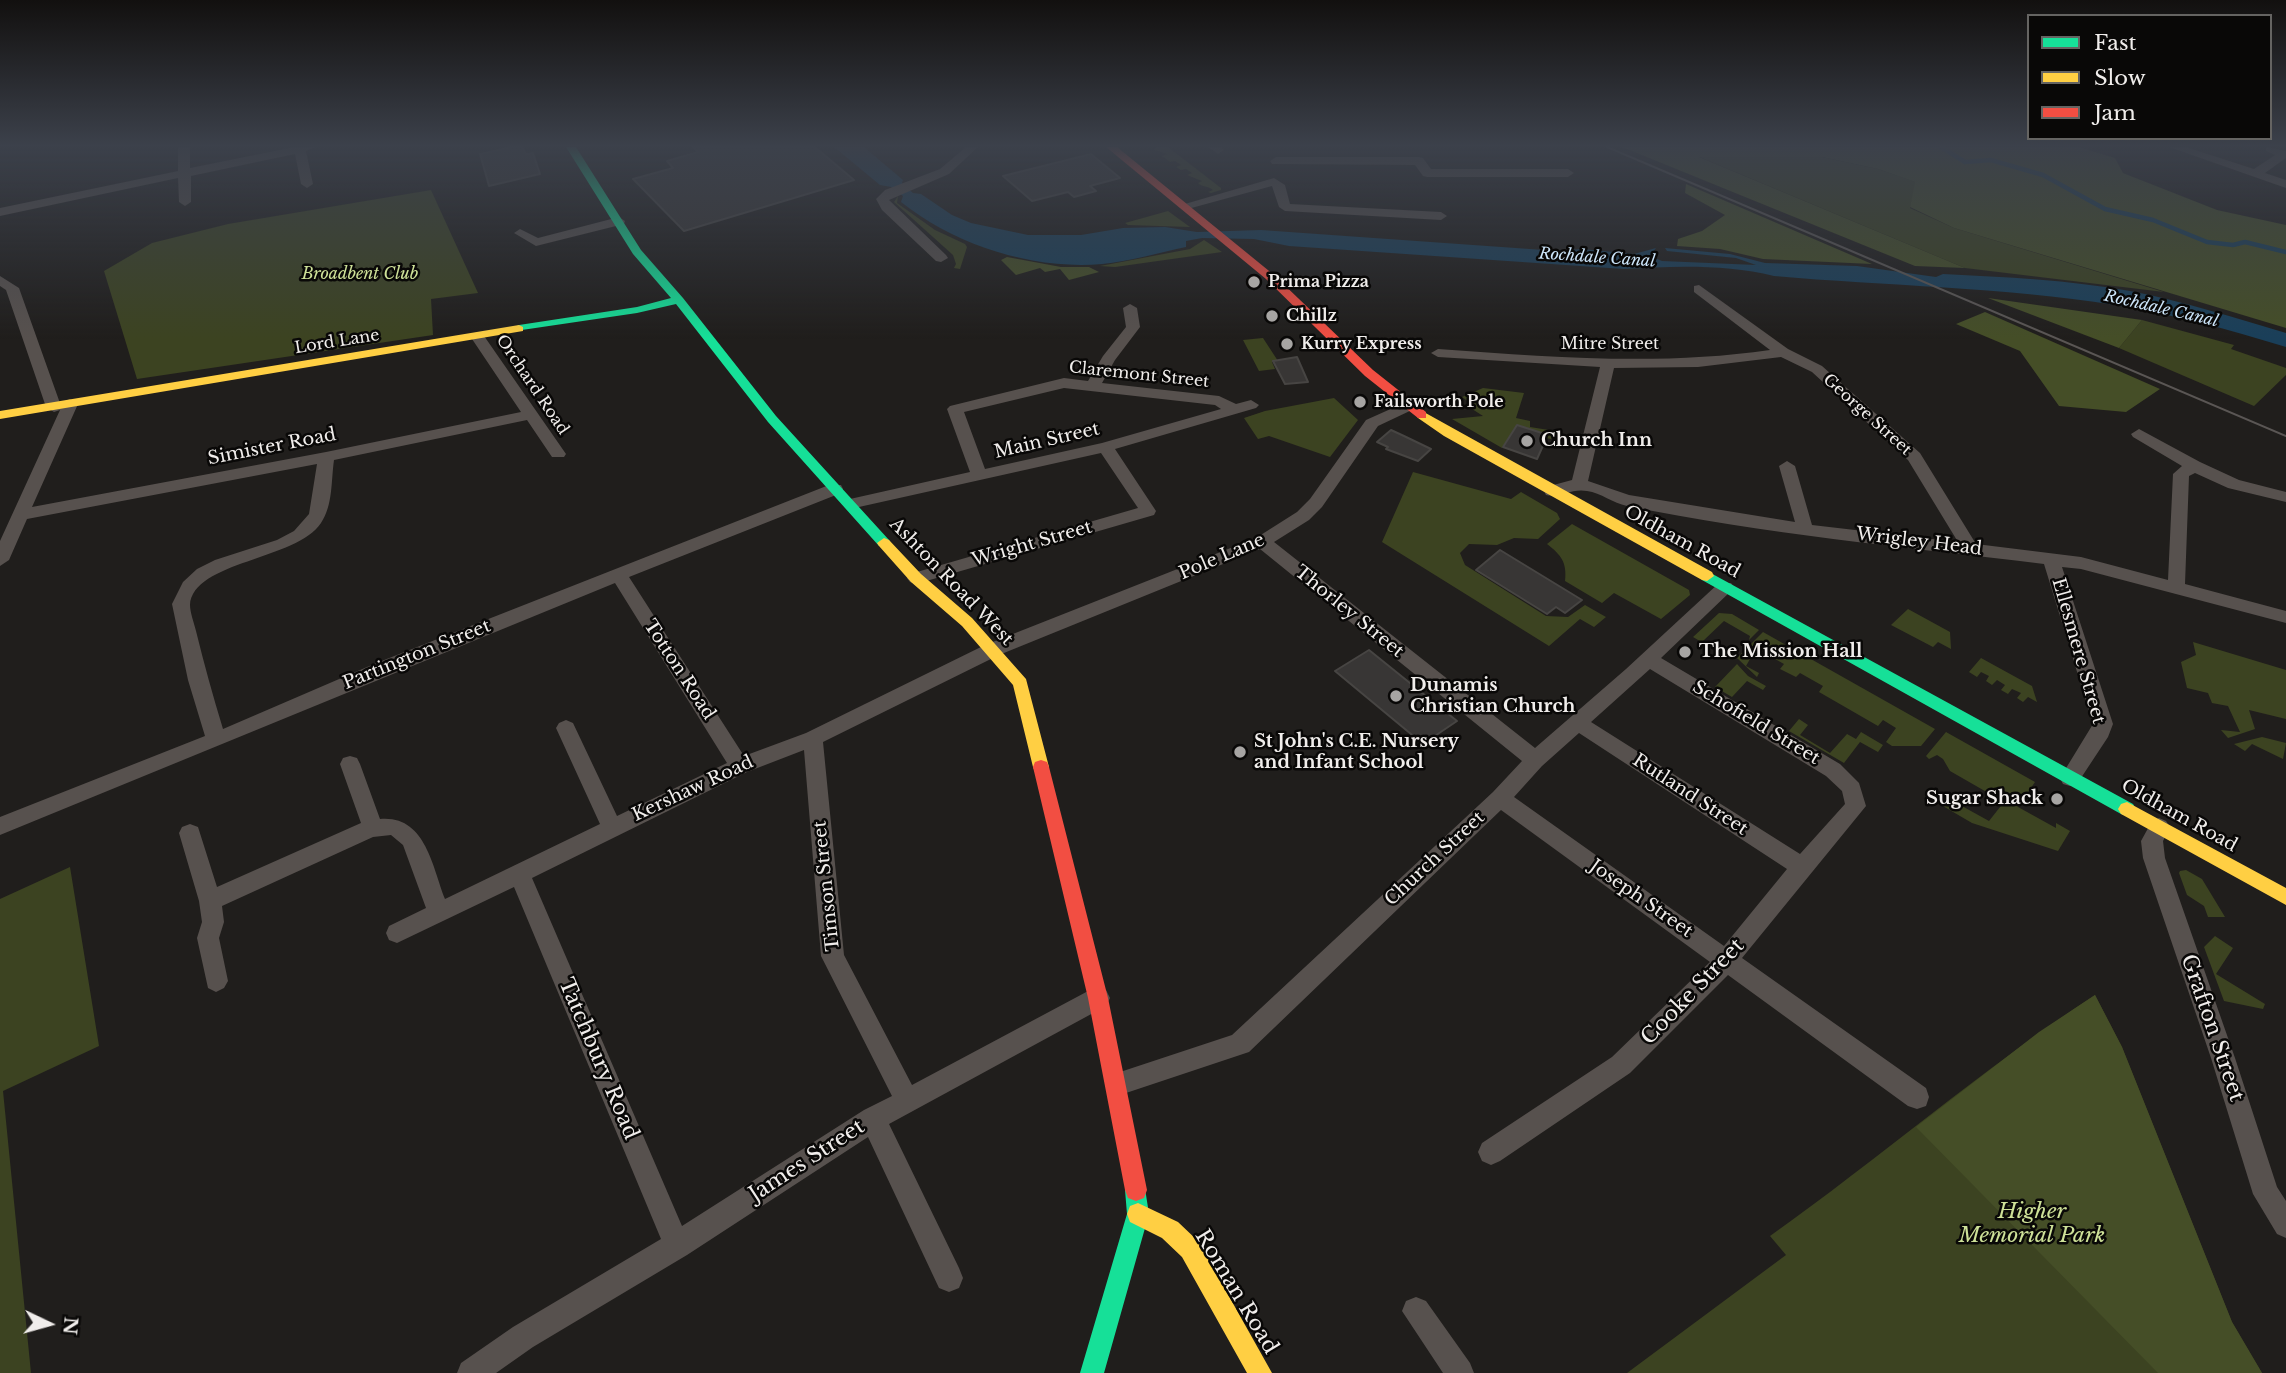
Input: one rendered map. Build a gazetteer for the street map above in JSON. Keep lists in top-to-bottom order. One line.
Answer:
{"streets":{"main road":["Lord Lane","Oldham Road","Ashton Road West","Roman Road"],"street":["Mitre Street","Claremont Street","Orchard Road","George Street","Main Street","Simister Road","Wrigley Head","Wright Street","Pole Lane","Thorley Street","Ellesmere Street","Partington Street","Totton Road","Schofield Street","Kershaw Road","Rutland Street","Church Street","Timson Street","Joseph Street","Cooke Street","Grafton Street","Tatchbury Road","James Street"]},"crossings":[["Lord Lane","Orchard Road"],["Lord Lane","Ashton Road West"],["Mitre Street","George Street"],["Claremont Street","Main Street"],["Orchard Road","Simister Road"],["George Street","Wrigley Head"],["Main Street","Wright Street"],["Main Street","Ashton Road West"],["Oldham Road","Wrigley Head"],["Oldham Road","Pole Lane"],["Oldham Road","Ellesmere Street"],["Oldham Road","Church Street"],["Oldham Road","Grafton Street"],["Wrigley Head","Ellesmere Street"],["Wright Street","Ashton Road West"],["Pole Lane","Ashton Road West"],["Pole Lane","Thorley Street"],["Pole Lane","Kershaw Road"],["Ashton Road West","Partington Street"],["Ashton Road West","Kershaw Road"],["Ashton Road West","Church Street"],["Ashton Road West","James Street"],["Ashton Road West","Roman Road"],["Thorley Street","Church Street"],["Partington Street","Totton Road"],["Totton Road","Kershaw Road"],["Schofield Street","Church Street"],["Schofield Street","Cooke Street"],["Kershaw Road","Timson Street"],["Kershaw Road","Tatchbury Road"],["Rutland Street","Church Street"],["Rutland Street","Cooke Street"],["Church Street","Joseph Street"],["Timson Street","James Street"],["Joseph Street","Cooke Street"],["Tatchbury Road","James Street"]],"water":["Rochdale Canal"],"parks":["Broadbent Club","Higher Memorial Park"],"places":["Prima Pizza","Chillz","Kurry Express","Failsworth Pole","Church Inn","The Mission Hall","Dunamis Christian Church","St John's C.E. Nursery and Infant School","Sugar Shack"],"legend":["Fast","Slow","Jam"],"north":"right"}
